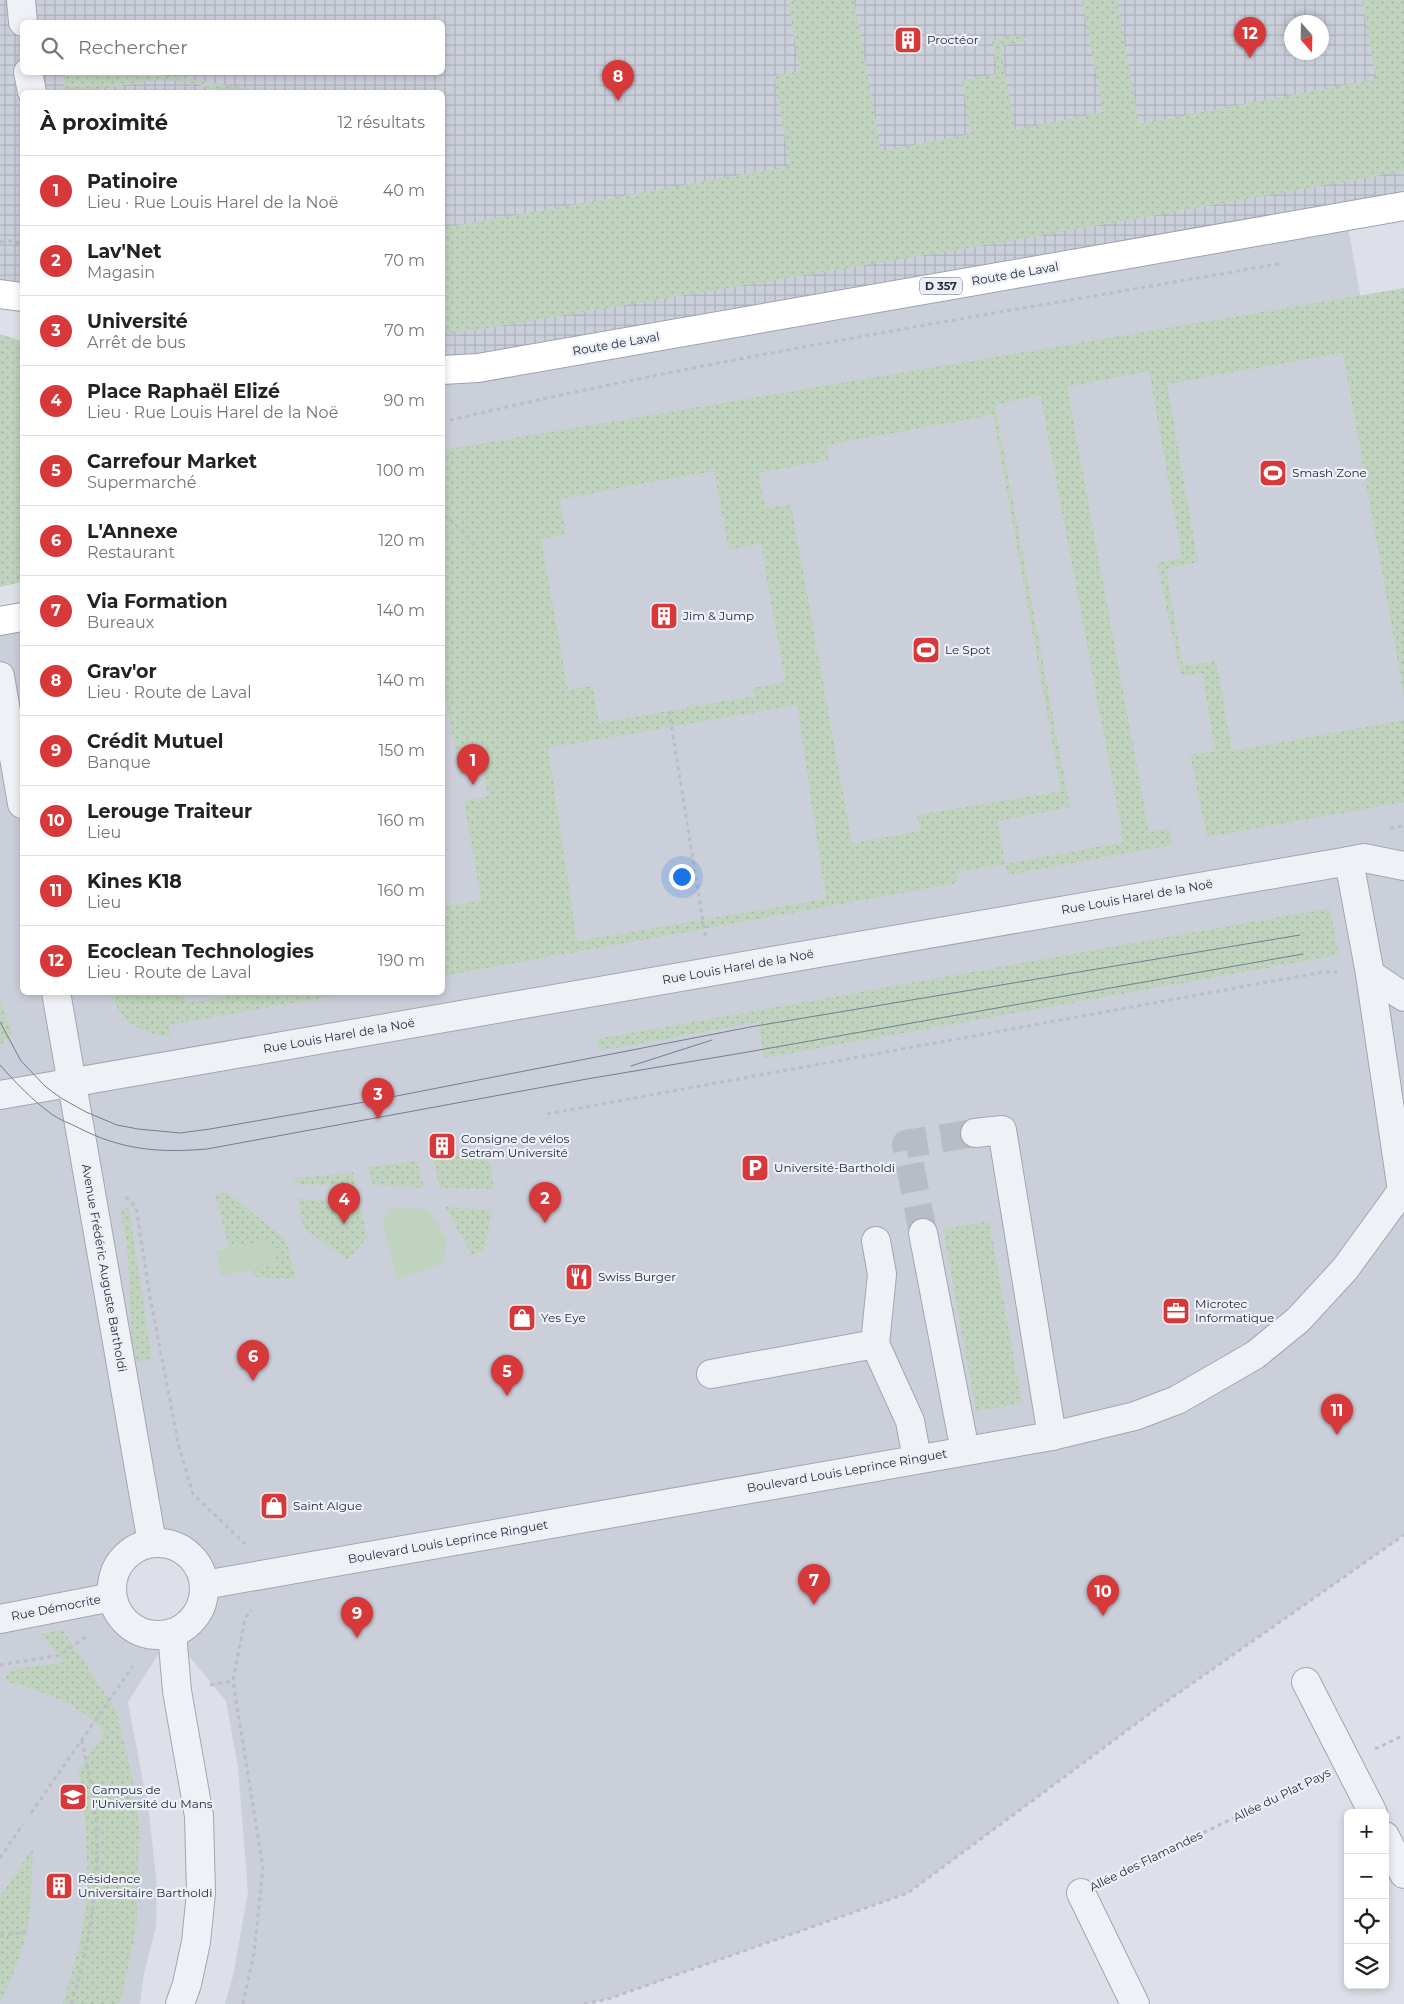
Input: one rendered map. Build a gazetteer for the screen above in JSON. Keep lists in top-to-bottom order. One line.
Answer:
{"streets":{"main road":["Route de Laval","D 357"],"street":["Rue Louis Harel de la Noë","Avenue Frédéric Auguste Bartholdi","Boulevard Louis Leprince Ringuet","Rue Démocrite","Allée des Flamandes"],"path":["Allée du Plat Pays"]},"crossings":[["Rue Louis Harel de la Noë","Avenue Frédéric Auguste Bartholdi"],["Avenue Frédéric Auguste Bartholdi","Boulevard Louis Leprince Ringuet"],["Avenue Frédéric Auguste Bartholdi","Rue Démocrite"],["Boulevard Louis Leprince Ringuet","Rue Démocrite"],["Allée du Plat Pays","Allée des Flamandes"]],"places":{"building":["Proctéor","Jim & Jump","Consigne de vélos Setram Université","Résidence Universitaire Bartholdi"],"sports":["Smash Zone","Le Spot"],"parking":["Université-Bartholdi"],"restaurant":["Swiss Burger"],"office":["Microtec Informatique"],"shop":["Yes Eye","Saint Algue"],"school or university":["Campus de l'Université du Mans"]},"north":"bottom","page":{"pins":["12","8","1","3","2","4","6","5","11","7","10","9"],"search":"Rechercher","heading":["À proximité","12 résultats"],"list":[{"mark":"1","name":"Patinoire","note":"Lieu · Rue Louis Harel de la Noë","value":"40 m"},{"mark":"2","name":"Lav'Net","note":"Magasin","value":"70 m"},{"mark":"3","name":"Université","note":"Arrêt de bus","value":"70 m"},{"mark":"4","name":"Place Raphaël Elizé","note":"Lieu · Rue Louis Harel de la Noë","value":"90 m"},{"mark":"5","name":"Carrefour Market","note":"Supermarché","value":"100 m"},{"mark":"6","name":"L'Annexe","note":"Restaurant","value":"120 m"},{"mark":"7","name":"Via Formation","note":"Bureaux","value":"140 m"},{"mark":"8","name":"Grav'or","note":"Lieu · Route de Laval","value":"140 m"},{"mark":"9","name":"Crédit Mutuel","note":"Banque","value":"150 m"},{"mark":"10","name":"Lerouge Traiteur","note":"Lieu","value":"160 m"},{"mark":"11","name":"Kines K18","note":"Lieu","value":"160 m"},{"mark":"12","name":"Ecoclean Technologies","note":"Lieu · Route de Laval","value":"190 m"}],"map_buttons":["+","−"]}}
